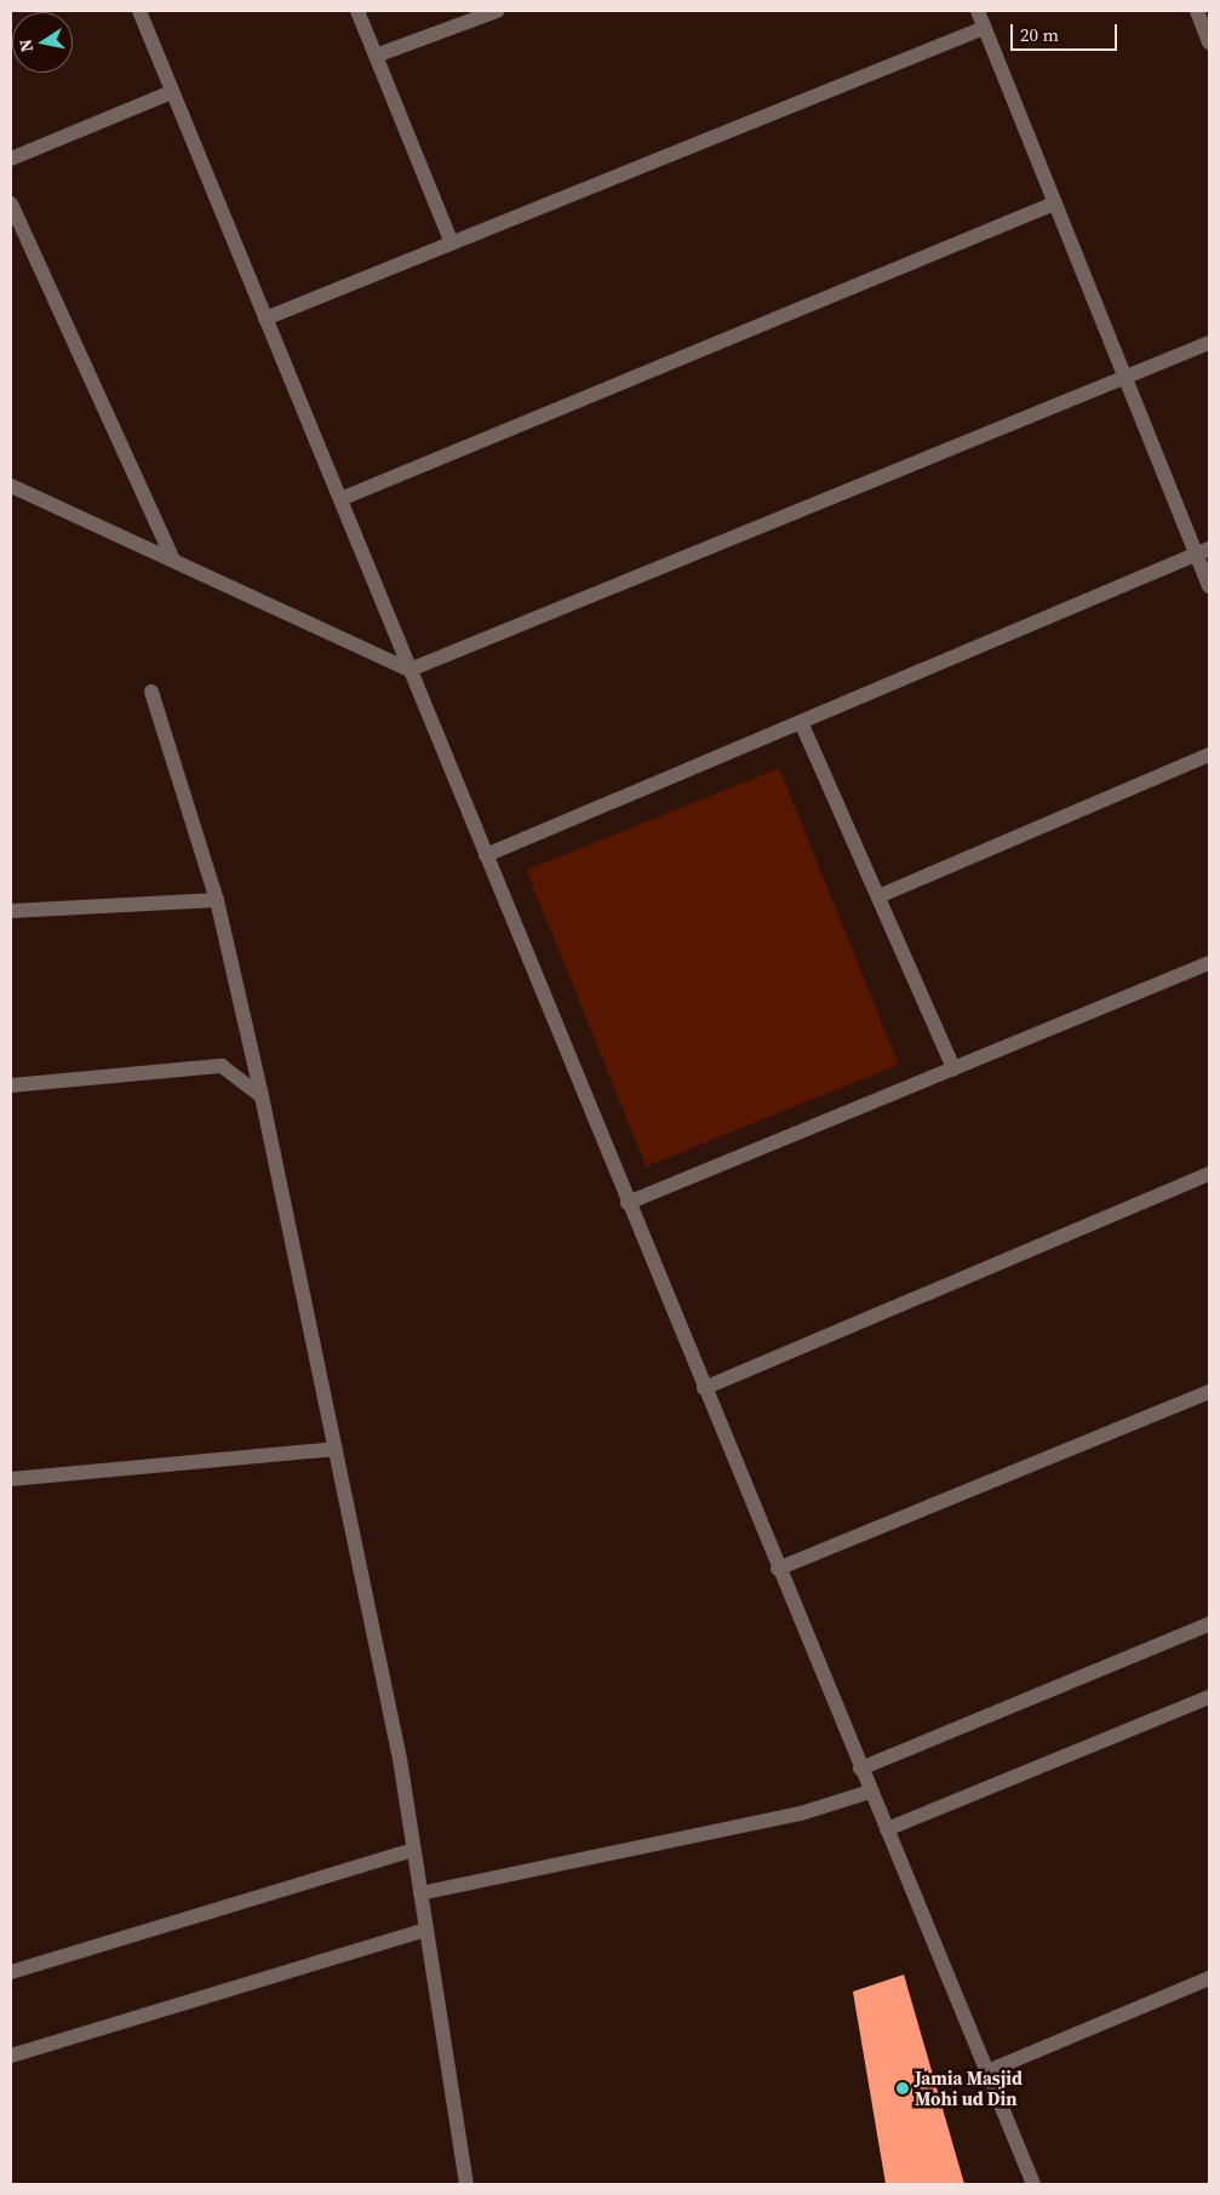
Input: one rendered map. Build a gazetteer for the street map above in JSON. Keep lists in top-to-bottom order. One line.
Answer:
{"places":["Jamia Masjid Mohi ud Din"],"scale_bar":"20 m","north":"left"}
